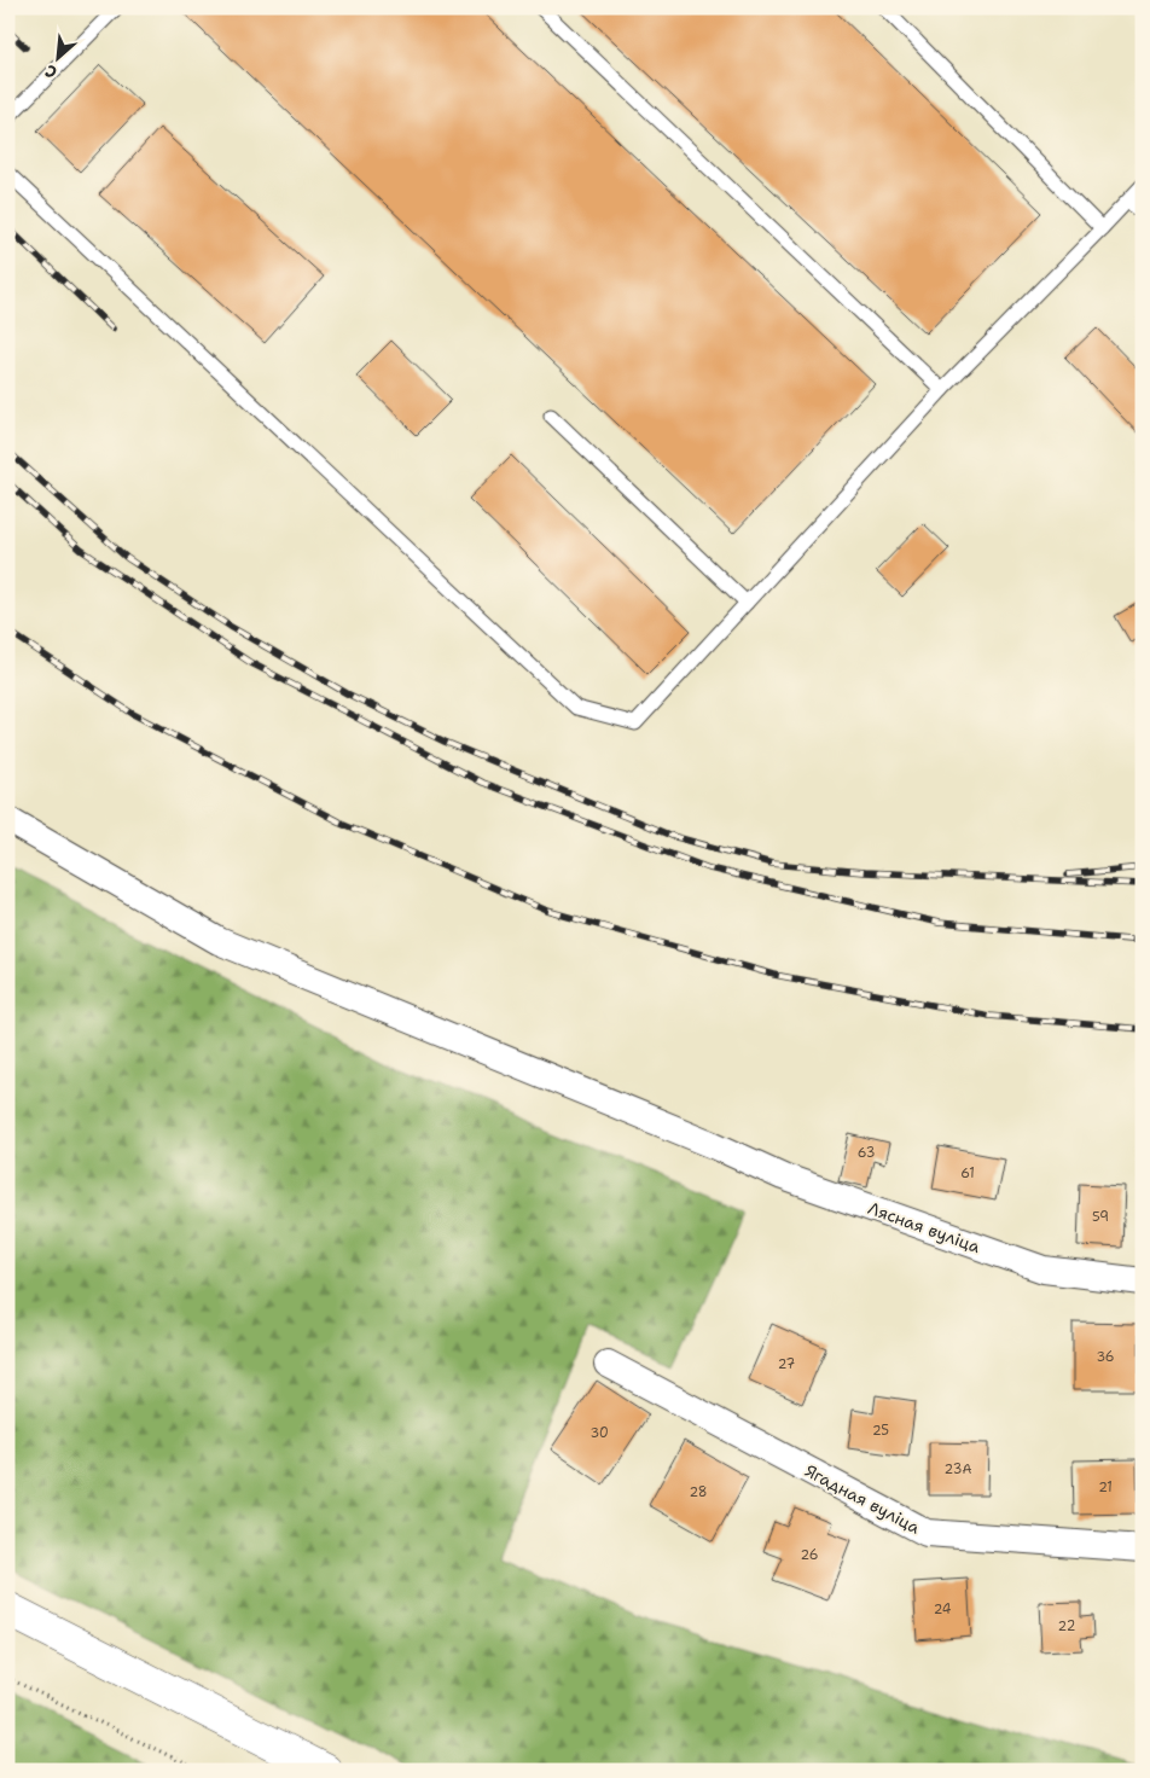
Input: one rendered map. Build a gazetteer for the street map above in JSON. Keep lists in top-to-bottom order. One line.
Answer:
{"streets":{"street":["Лясная вуліца","Ягадная вуліца"]},"house_numbers":["63","61","59","36","27","25","30","23А","21","28","26","24","22"],"north":"bottom left"}
